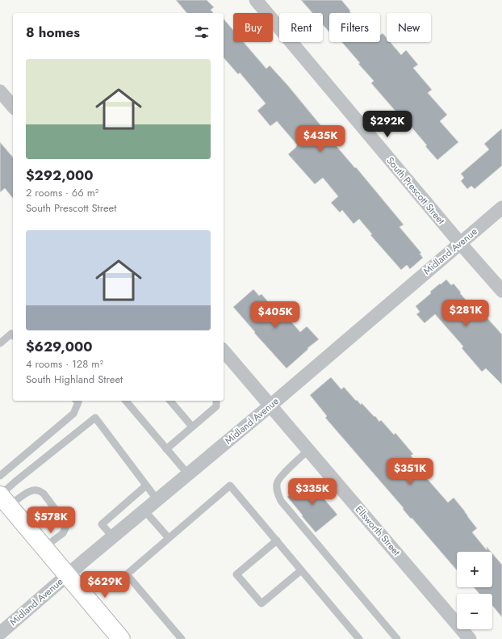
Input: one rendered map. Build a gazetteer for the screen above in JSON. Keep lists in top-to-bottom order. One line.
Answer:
{"streets":{"street":["South Prescott Street","Midland Avenue","Ellsworth Street"]},"crossings":[["South Prescott Street","Midland Avenue"],["Midland Avenue","Ellsworth Street"]],"page":{"chip":["Buy","Rent","Filters","New"],"heading":"8 homes","list":[{"name":"$292,000","note":"2 rooms · 66 m² · South Prescott Street"},{"name":"$629,000","note":"4 rooms · 128 m² · South Highland Street"}],"price":["$292K","$435K","$281K","$405K","$351K","$335K","$578K","$629K"],"map_buttons":["+","−"]}}
